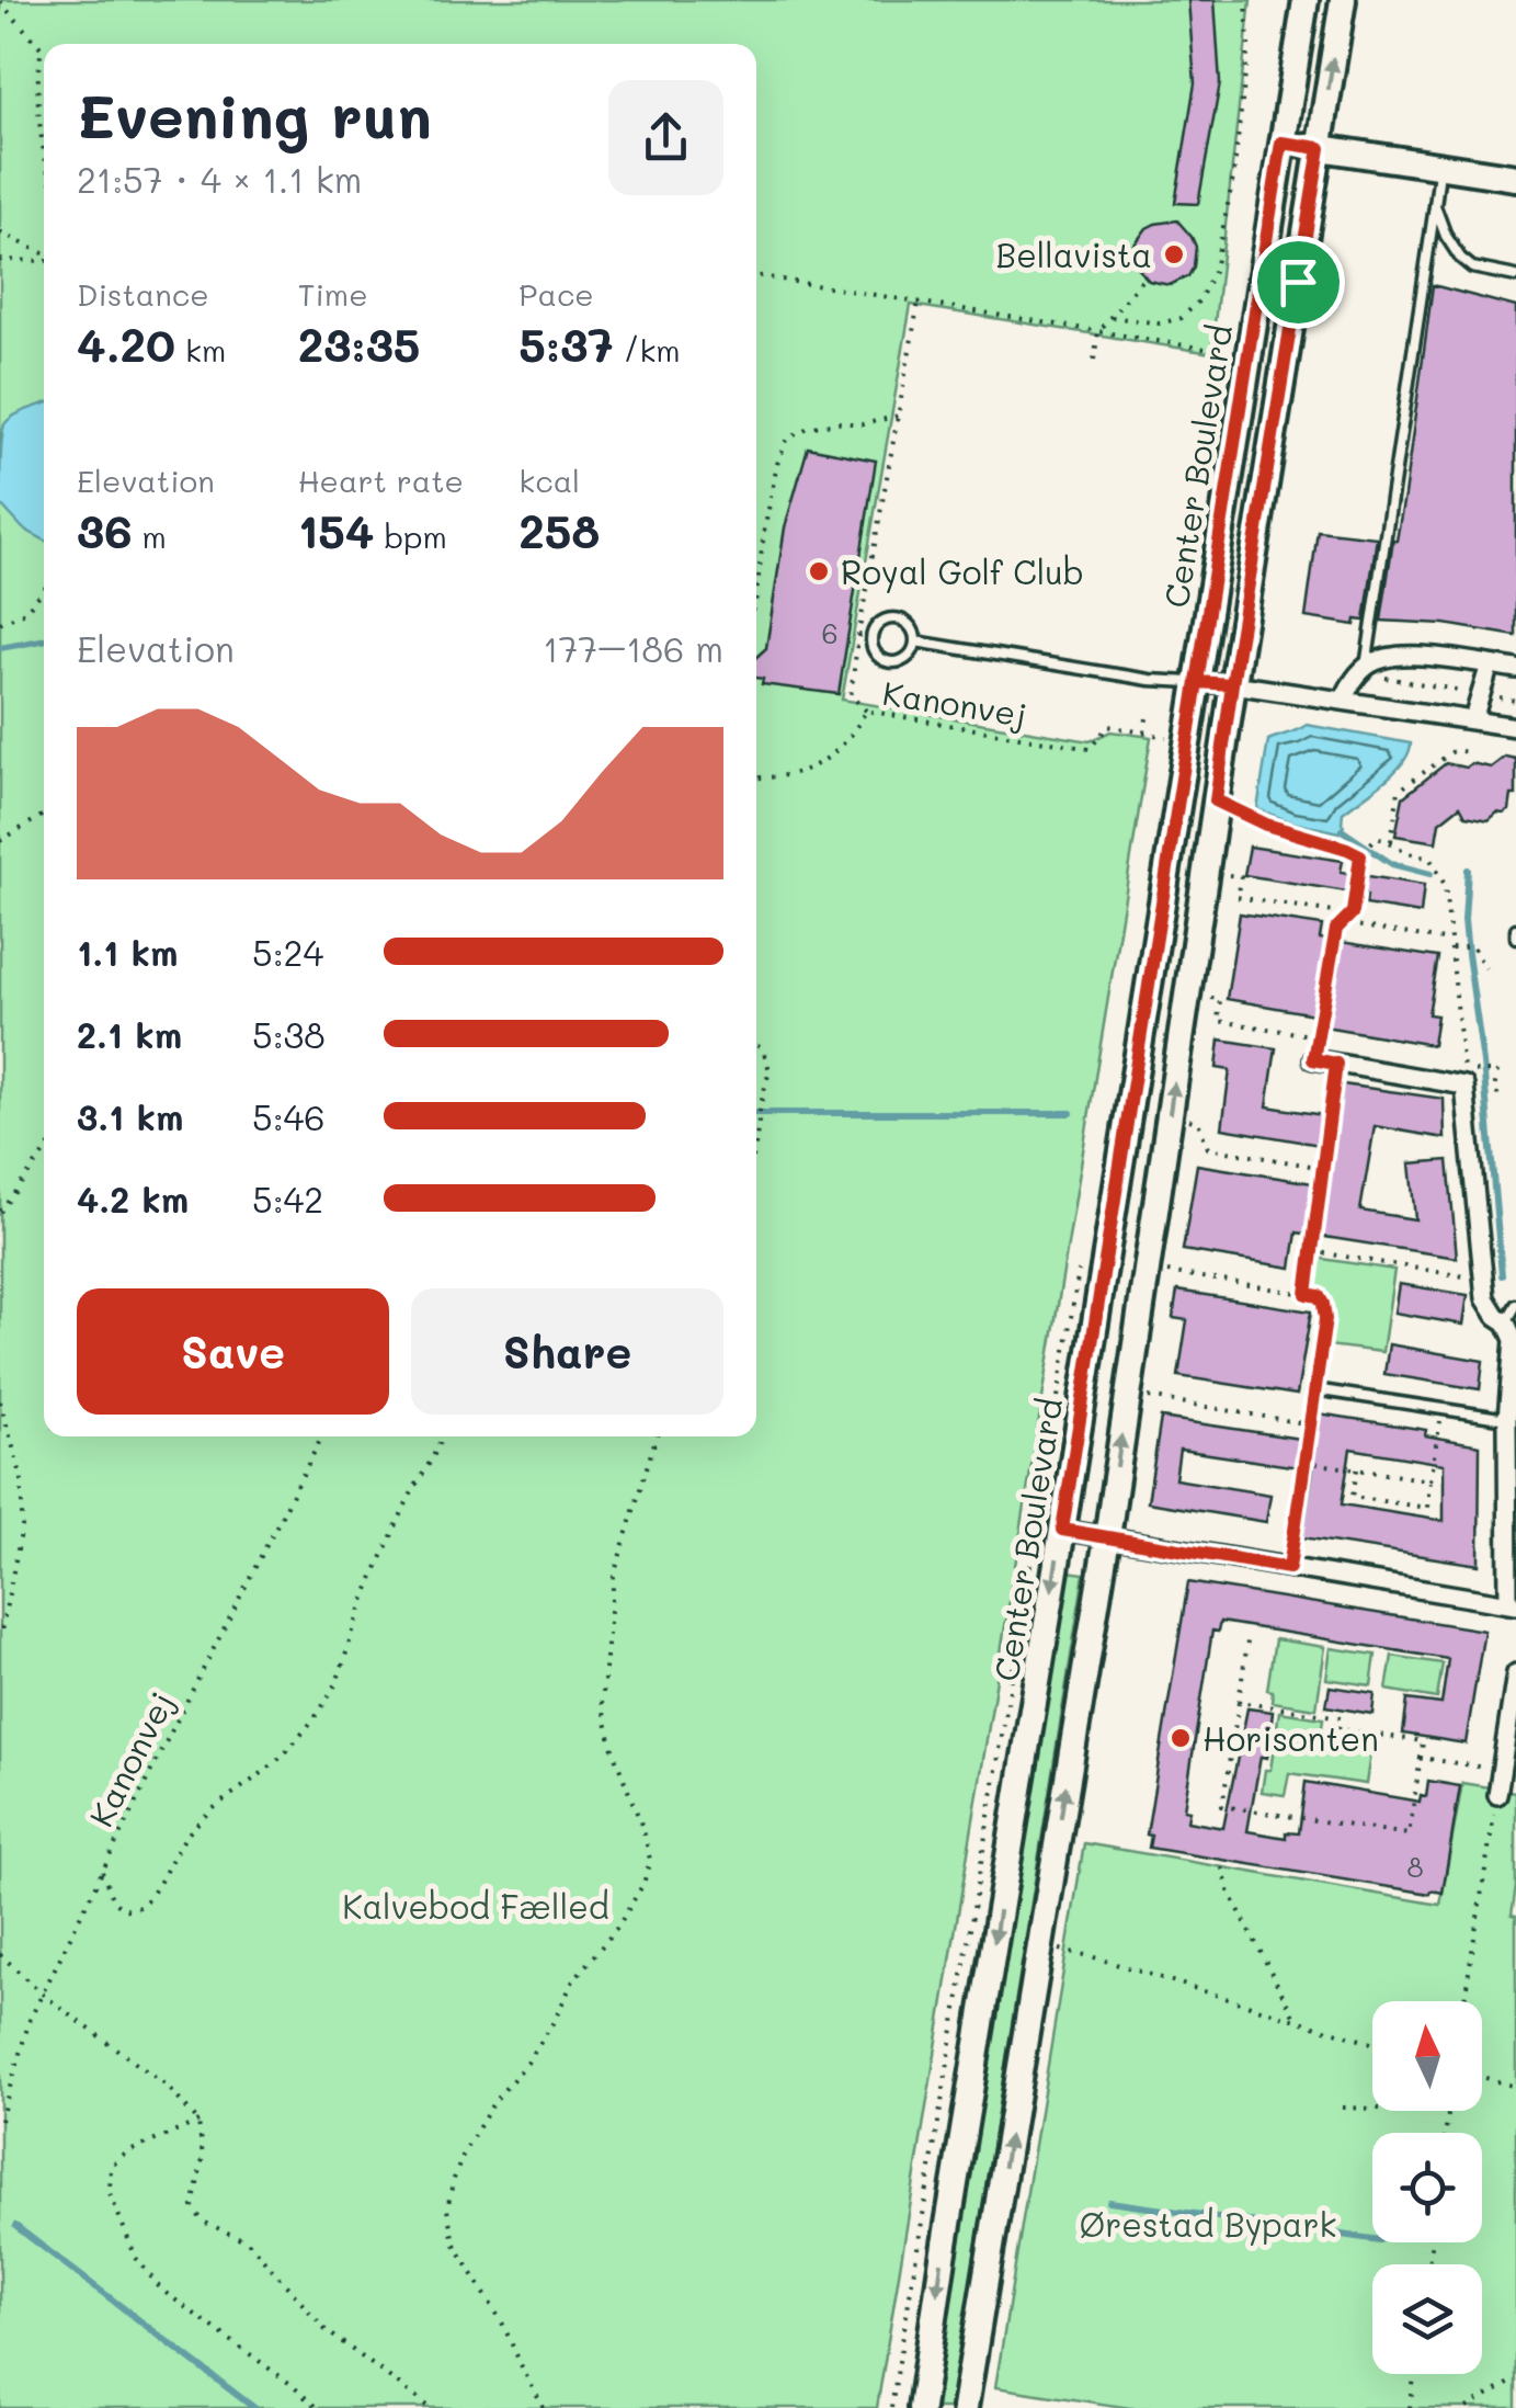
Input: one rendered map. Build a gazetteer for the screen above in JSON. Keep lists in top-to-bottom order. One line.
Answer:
{"streets":{"street":["Center Boulevard"],"path":["Kanonvej"]},"parks":["Kalvebod Fælled","Ørestad Bypark"],"places":["Bellavista","Royal Golf Club","Horisonten"],"house_numbers":["6","8"],"north":"top","page":{"heading":["Evening run","21:57 · 4 × 1.1 km"],"stats":[["Distance","4.20 km"],["Time","23:35"],["Pace","5:37 /km"],["Elevation","36 m"],["Heart rate","154 bpm"],["kcal","258"]],"chart":["Elevation","177–186 m"],"list":[{"name":"1.1 km","note":"5:24"},{"name":"2.1 km","note":"5:38"},{"name":"3.1 km","note":"5:46"},{"name":"4.2 km","note":"5:42"}],"buttons":["Save","Share"]}}
